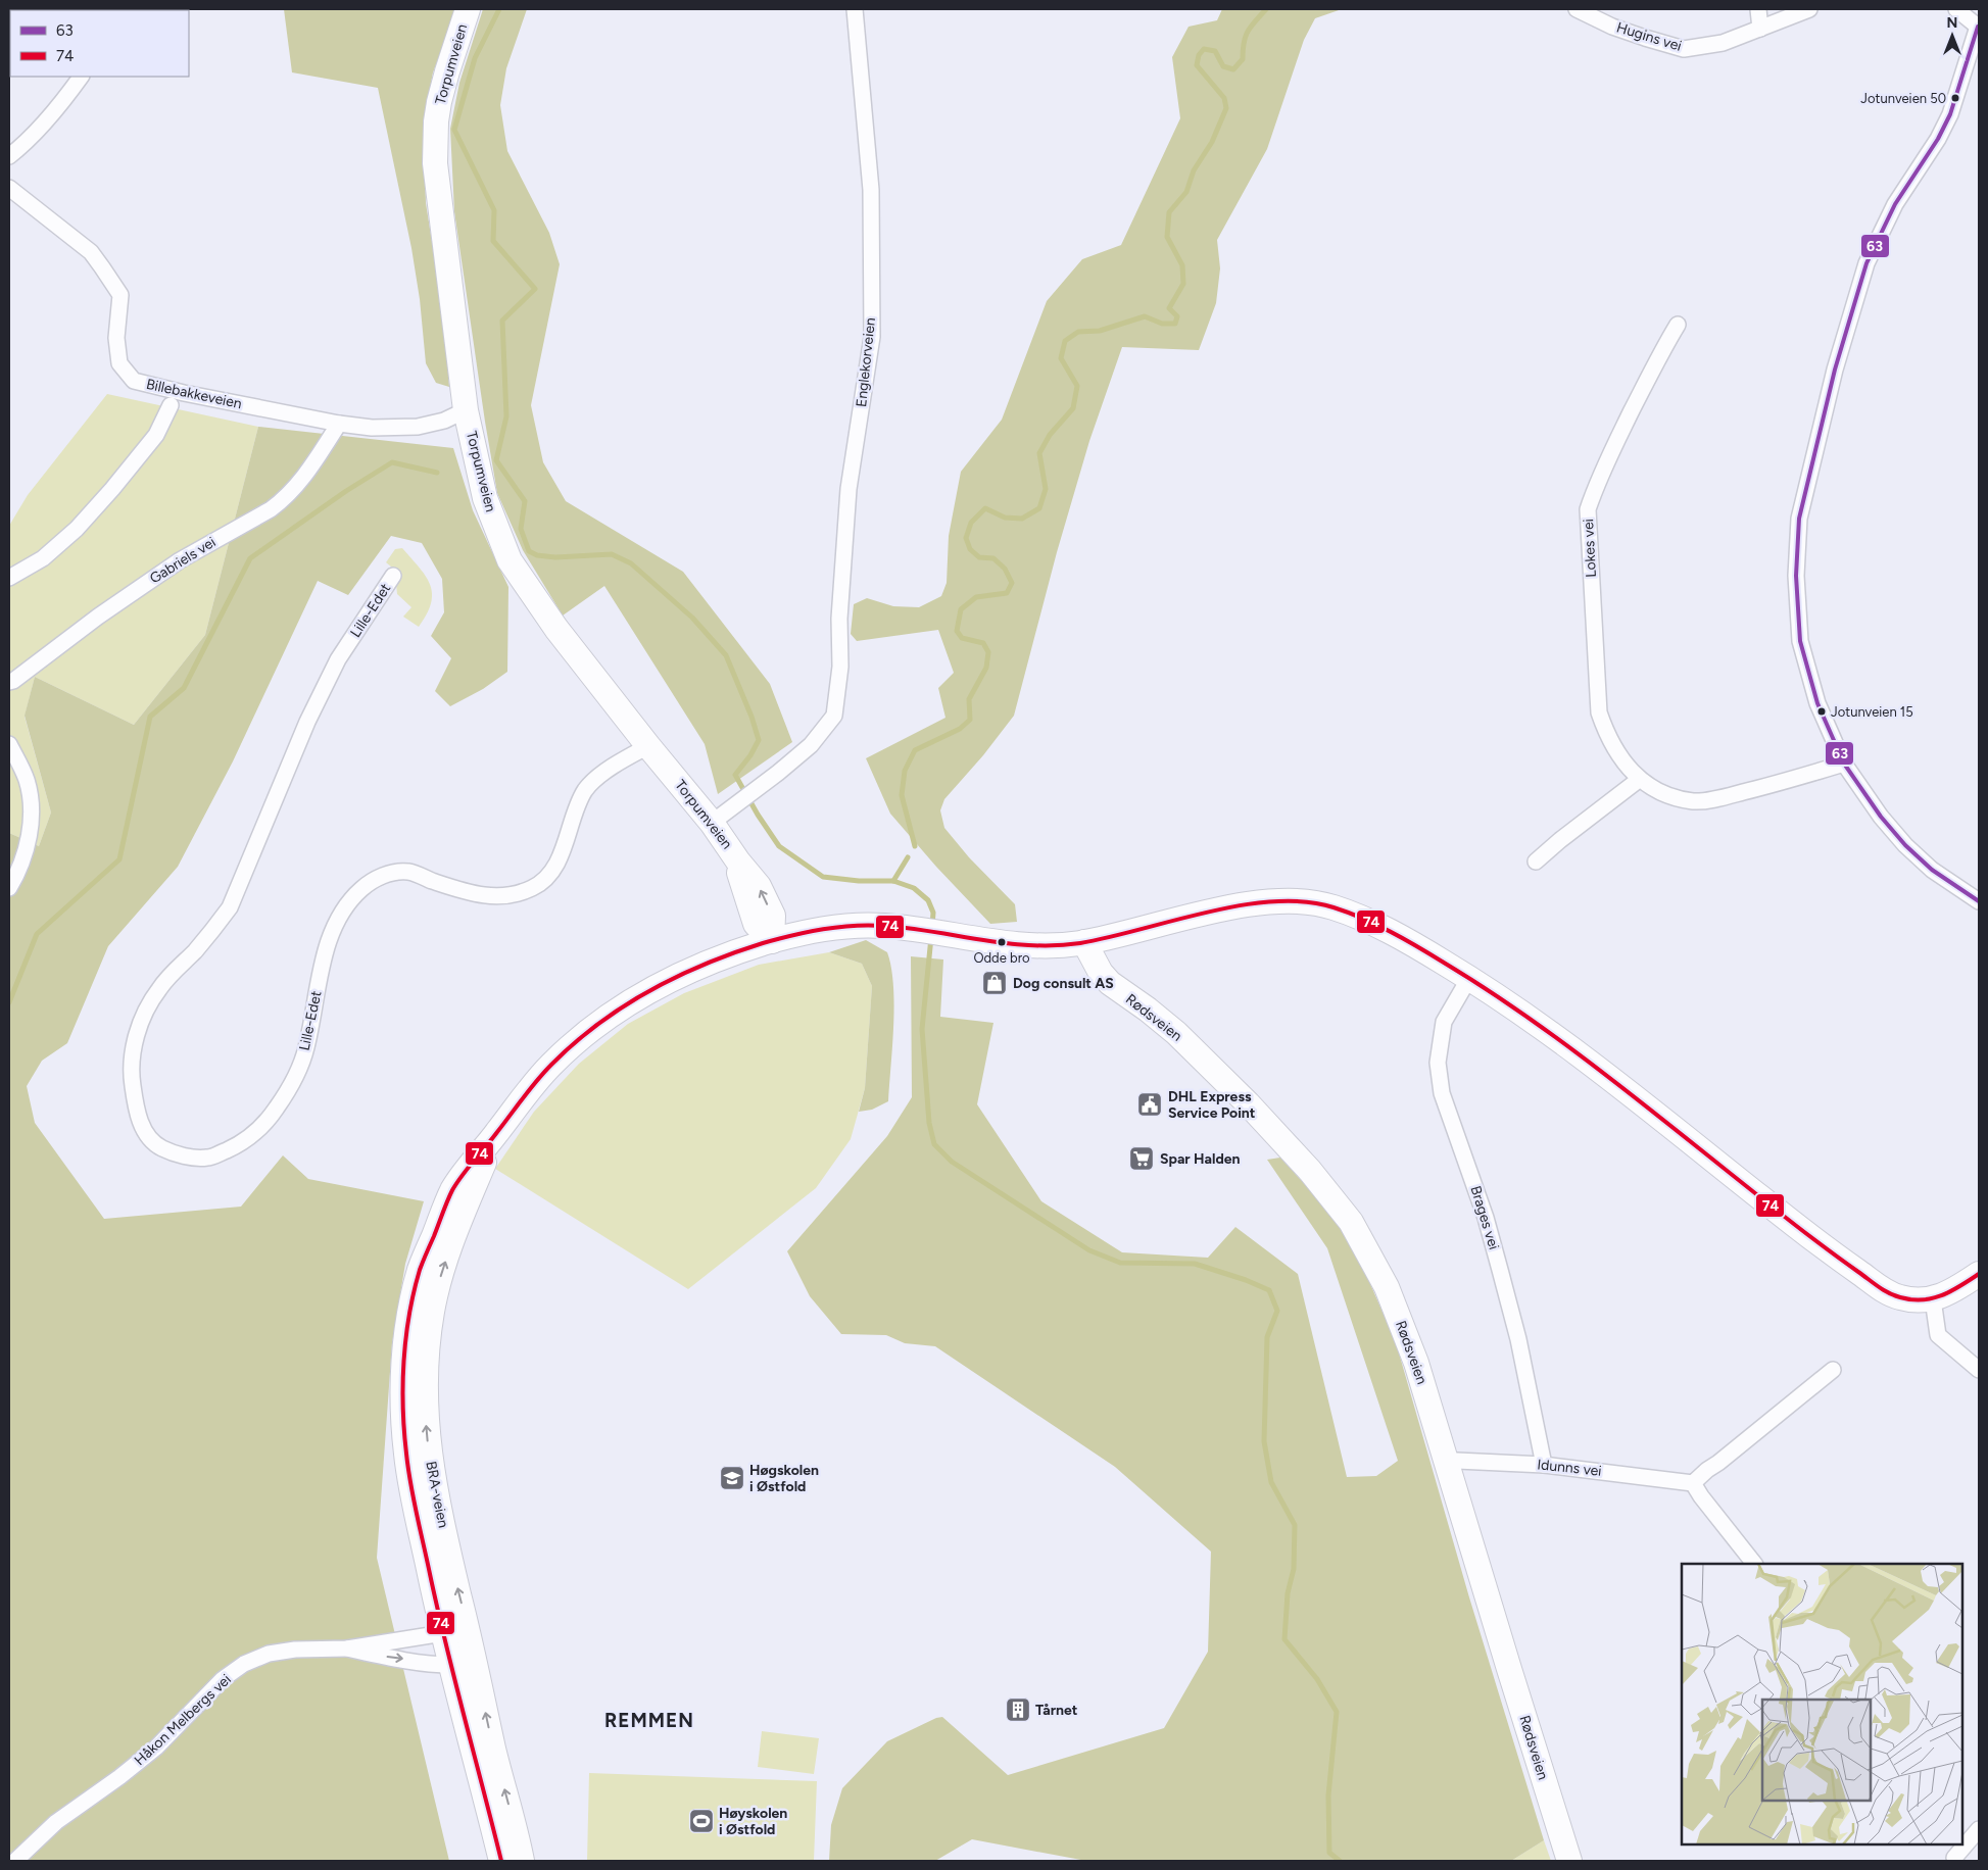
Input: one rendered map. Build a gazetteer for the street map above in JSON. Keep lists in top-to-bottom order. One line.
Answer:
{"streets":{"main road":["Torpumveien","Rødsveien","BRA-veien"],"street":["Hugins vei","Englekorveien","Billebakkeveien","Lokes vei","Gabriels vei","Lille-Edet","Brages vei","Idunns vei","Håkon Melbergs vei"]},"crossings":[["Torpumveien","Englekorveien"],["Torpumveien","Billebakkeveien"],["Torpumveien","Lille-Edet"],["Torpumveien","BRA-veien"],["Billebakkeveien","Gabriels vei"],["Rødsveien","Idunns vei"],["Rødsveien","BRA-veien"],["Brages vei","Idunns vei"],["Brages vei","BRA-veien"]],"districts":["REMMEN"],"places":{"other":["Jotunveien 50","Jotunveien 15","Odde bro"],"shop":["Dog consult AS"],"public building":["DHL Express Service Point"],"supermarket":["Spar Halden"],"school or university":["Høgskolen i Østfold"],"building":["Tårnet"],"sports":["Høyskolen i Østfold"]},"lines":["transit line 63","transit line 74"],"legend":["63","74"],"north":"top"}
